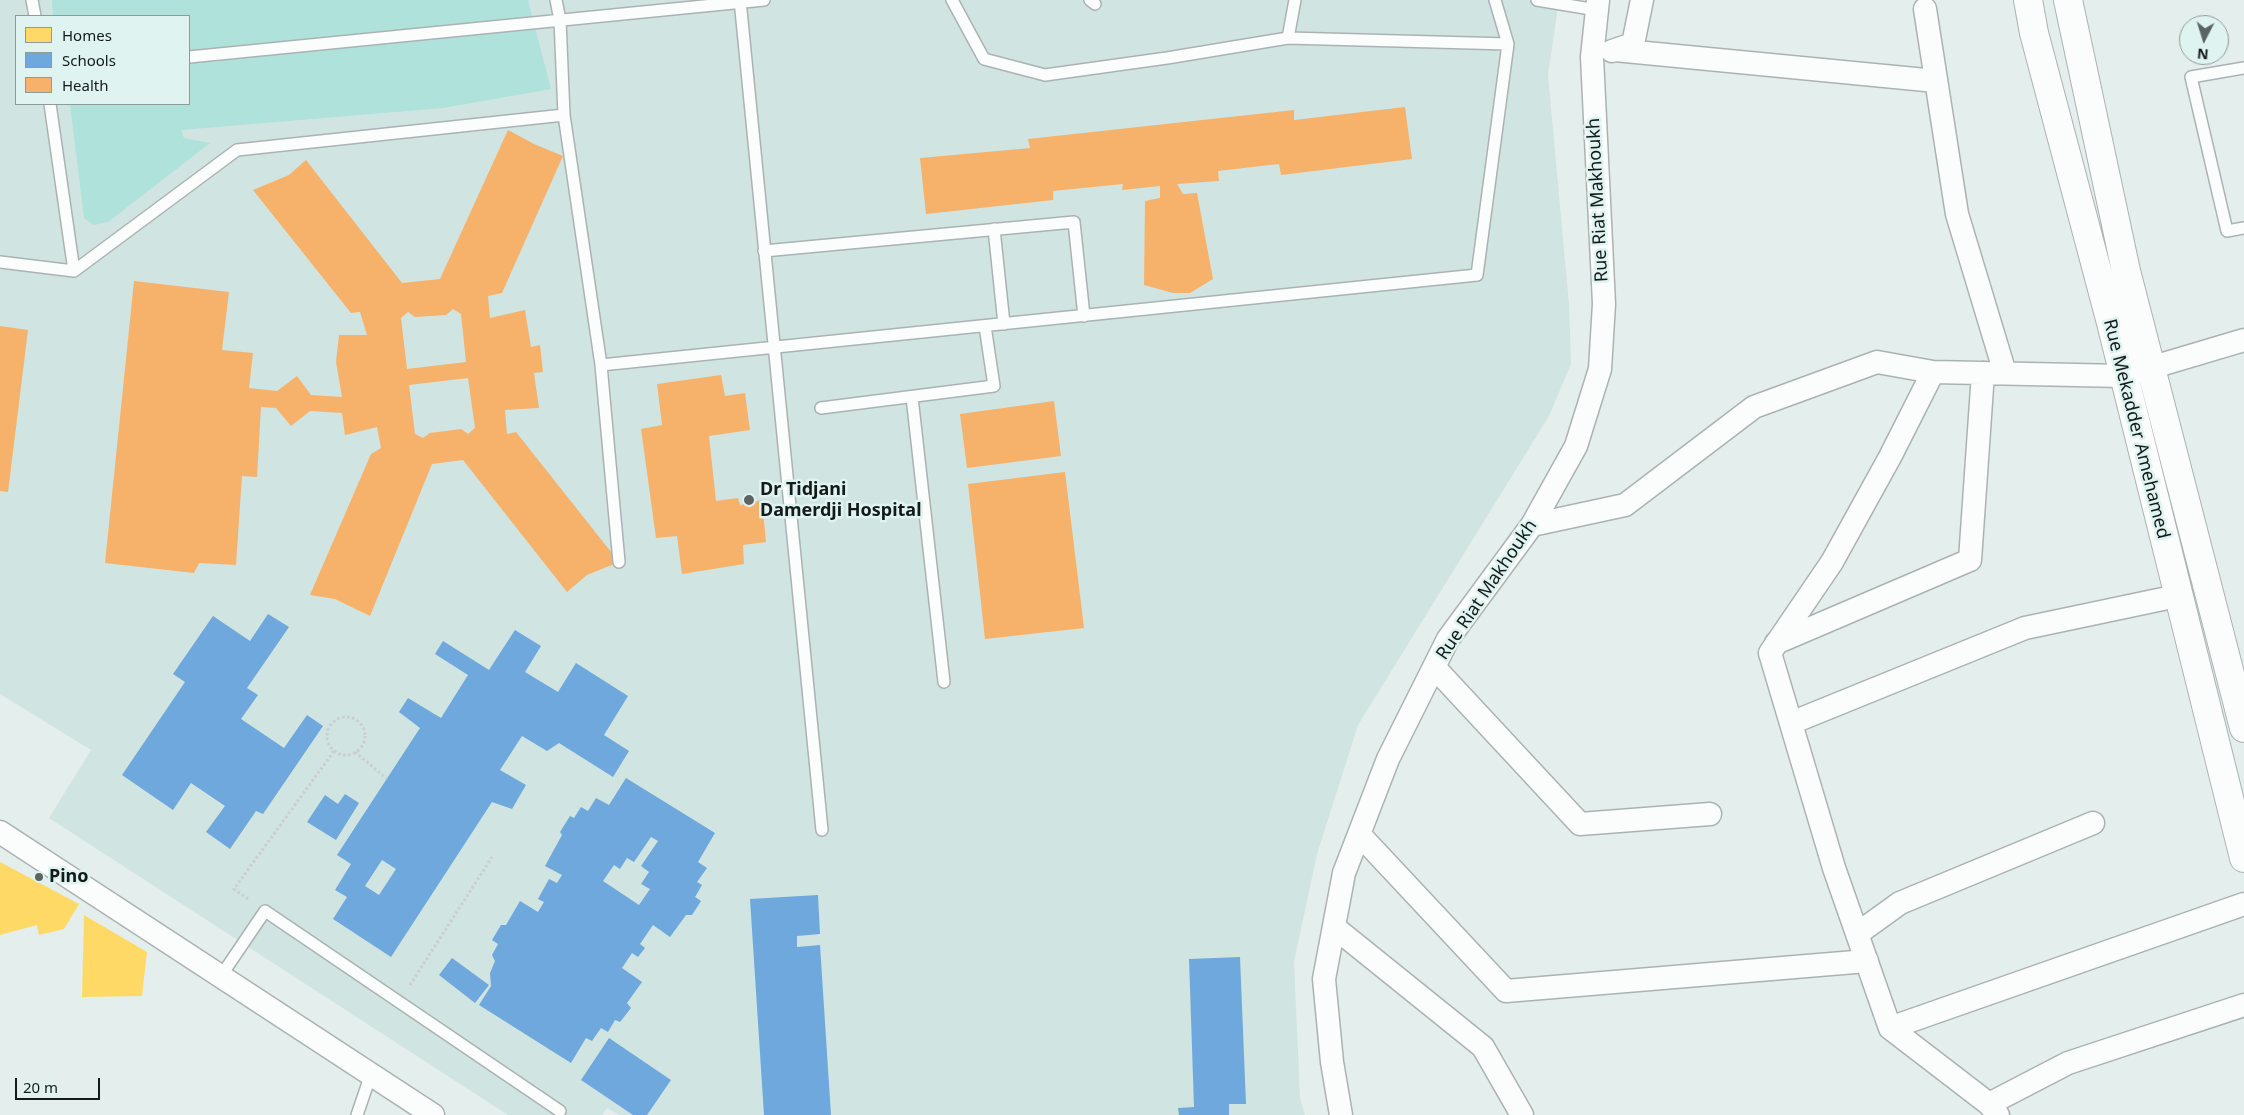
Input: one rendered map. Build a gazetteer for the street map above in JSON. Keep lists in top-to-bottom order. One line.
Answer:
{"streets":{"main road":["Rue Mekadder Amehamed"],"street":["Rue Riat Makhoukh"]},"places":["Dr Tidjani Damerdji Hospital","Pino"],"legend":["Homes","Schools","Health"],"scale_bar":"20 m","north":"bottom"}
